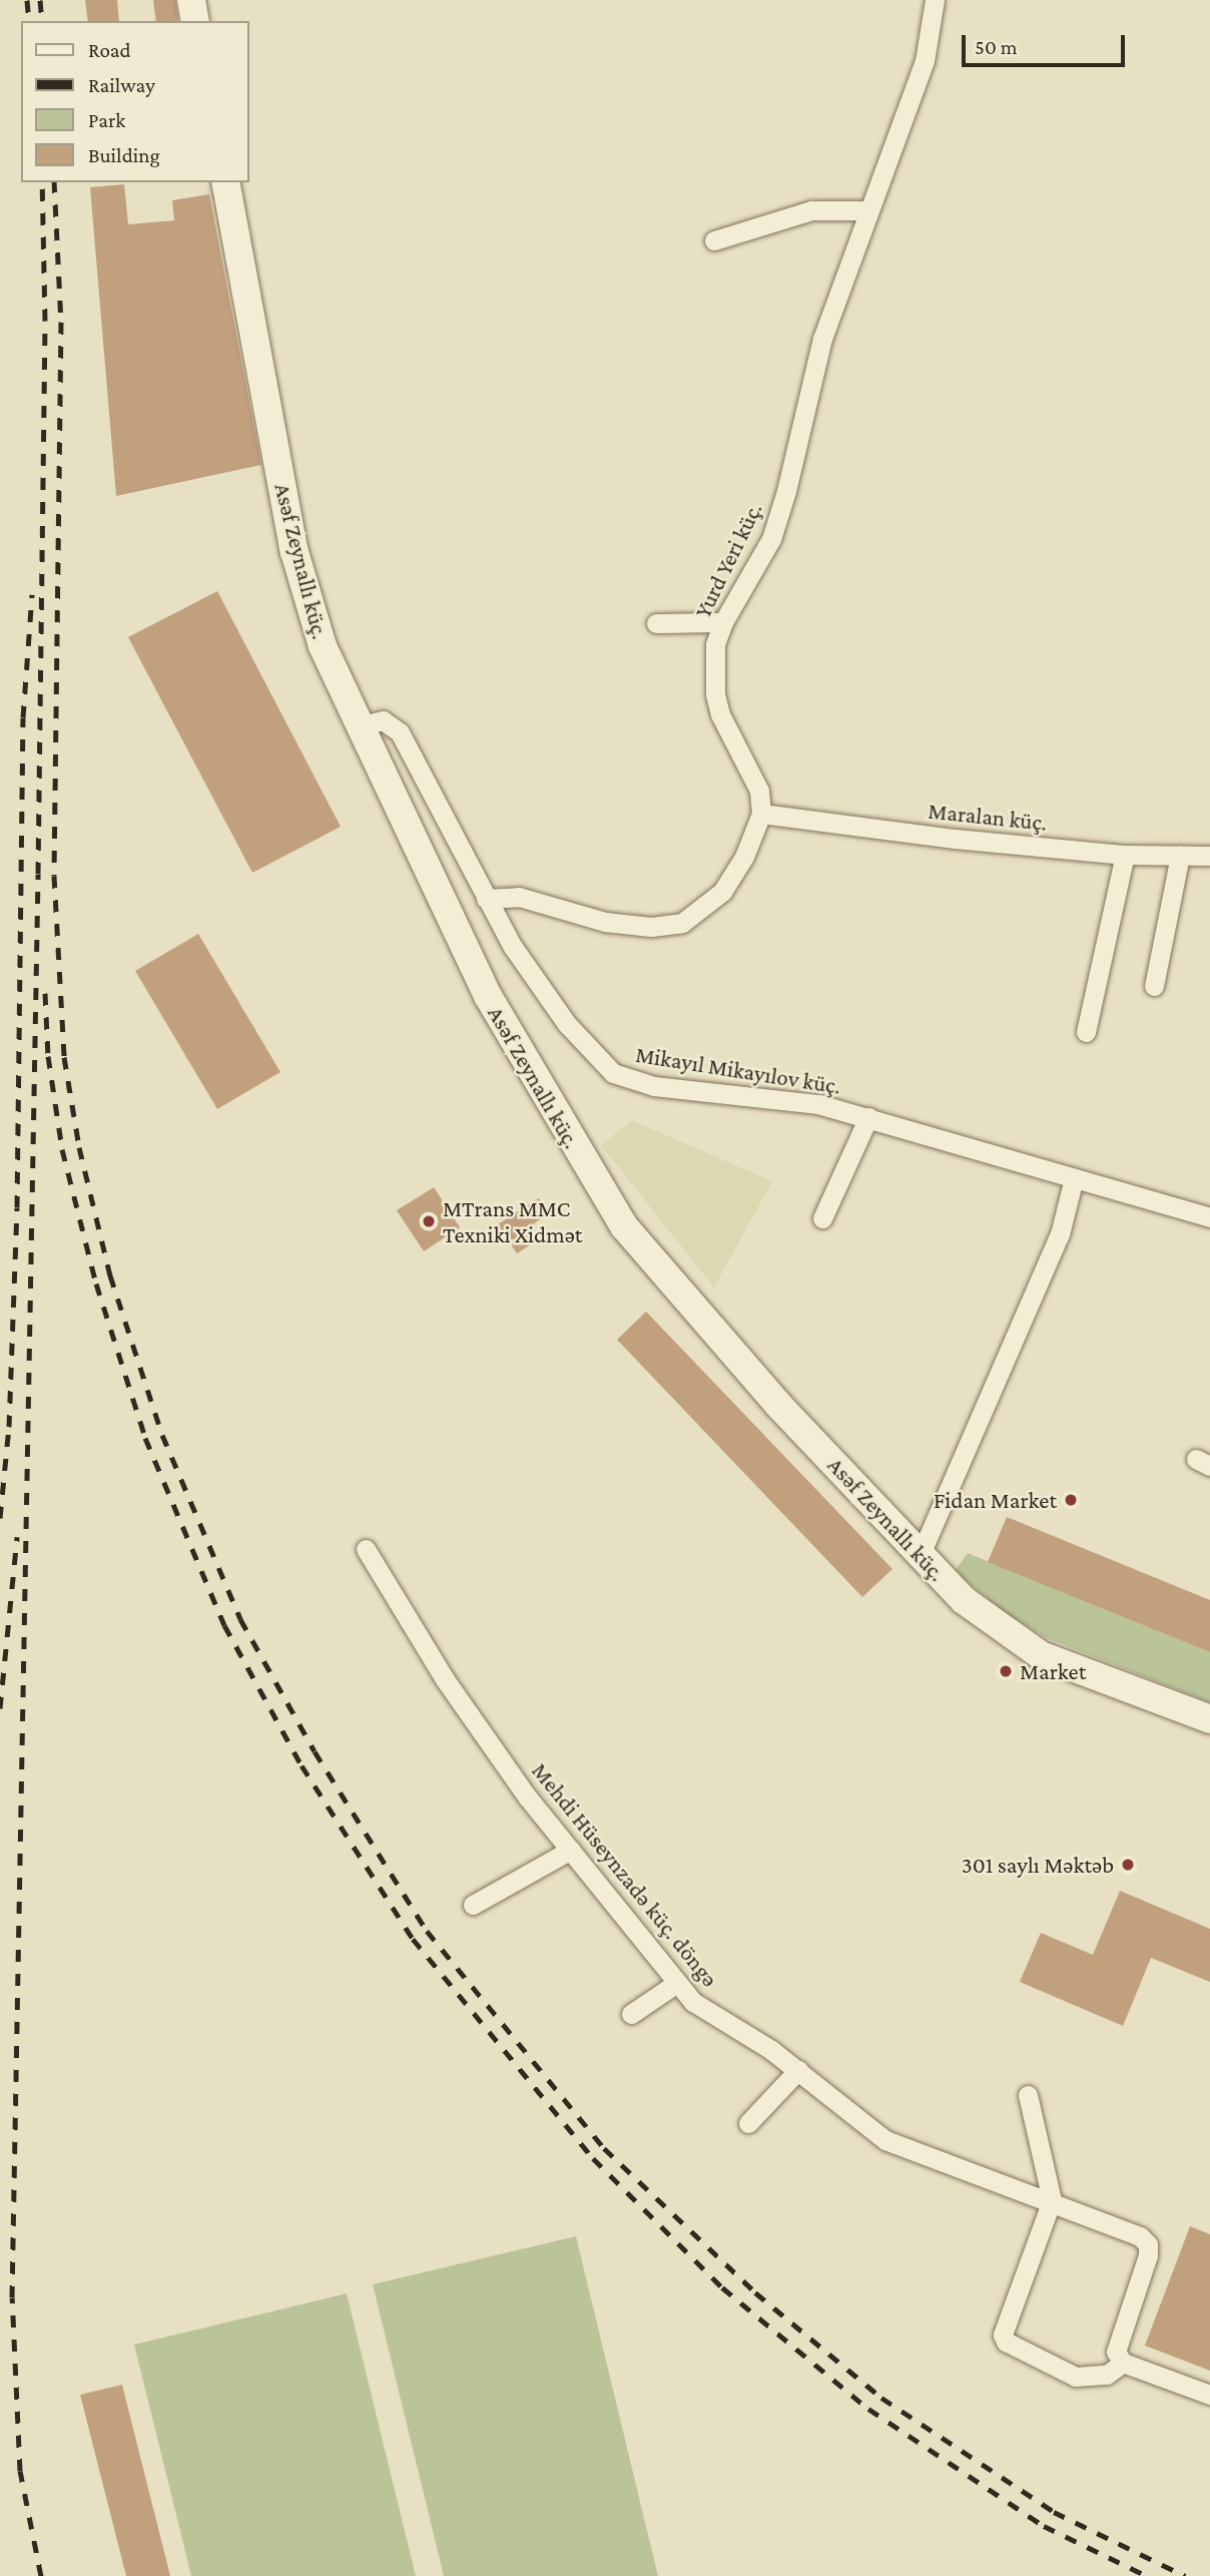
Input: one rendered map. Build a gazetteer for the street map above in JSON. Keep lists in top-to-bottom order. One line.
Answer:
{"streets":{"main road":["Asəf Zeynallı küç."],"street":["Yurd Yeri küç.","Maralan küç.","Mikayıl Mikayılov küç.","Mehdi Hüseynzadə küç. döngə"]},"crossings":[["Yurd Yeri küç.","Maralan küç."],["Asəf Zeynallı küç.","Mikayıl Mikayılov küç."]],"places":["MTrans MMC Texniki Xidmət","Fidan Market","Market","301 saylı Məktəb"],"legend":["Road","Railway","Park","Building"],"scale_bar":"50 m"}
